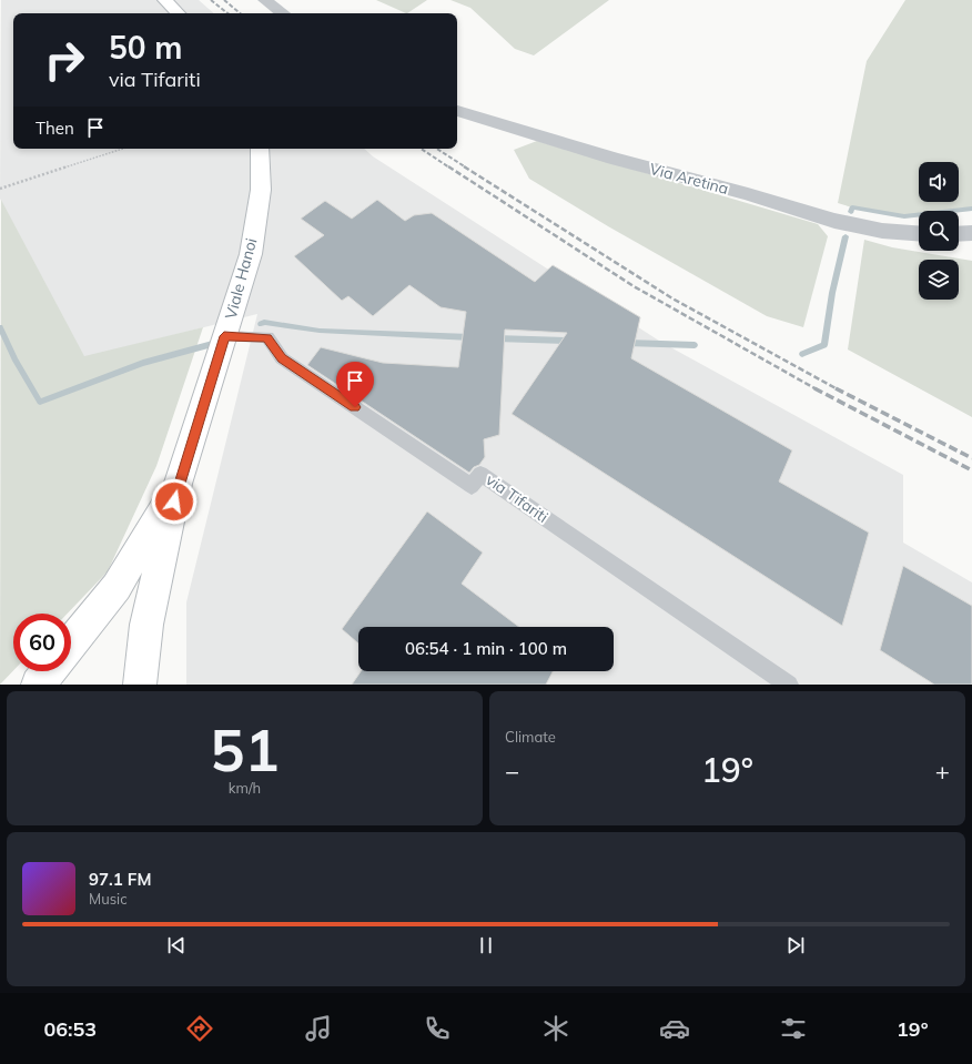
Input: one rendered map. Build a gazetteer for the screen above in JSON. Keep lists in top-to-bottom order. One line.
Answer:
{"streets":{"main road":["Viale Hanoi"],"street":["Via Aretina"],"lane":["via Tifariti"]},"crossings":[["Viale Hanoi","via Tifariti"]],"page":{"turn":["50 m","via Tifariti"],"then":"Then","limit":"60","trip":"06:54 · 1 min · 100 m","tile":[["51","km/h"],"Climate"],"heat":["−","19°","+"],"song":["97.1 FM","Music"],"tabs":["06:53","19°"]}}
